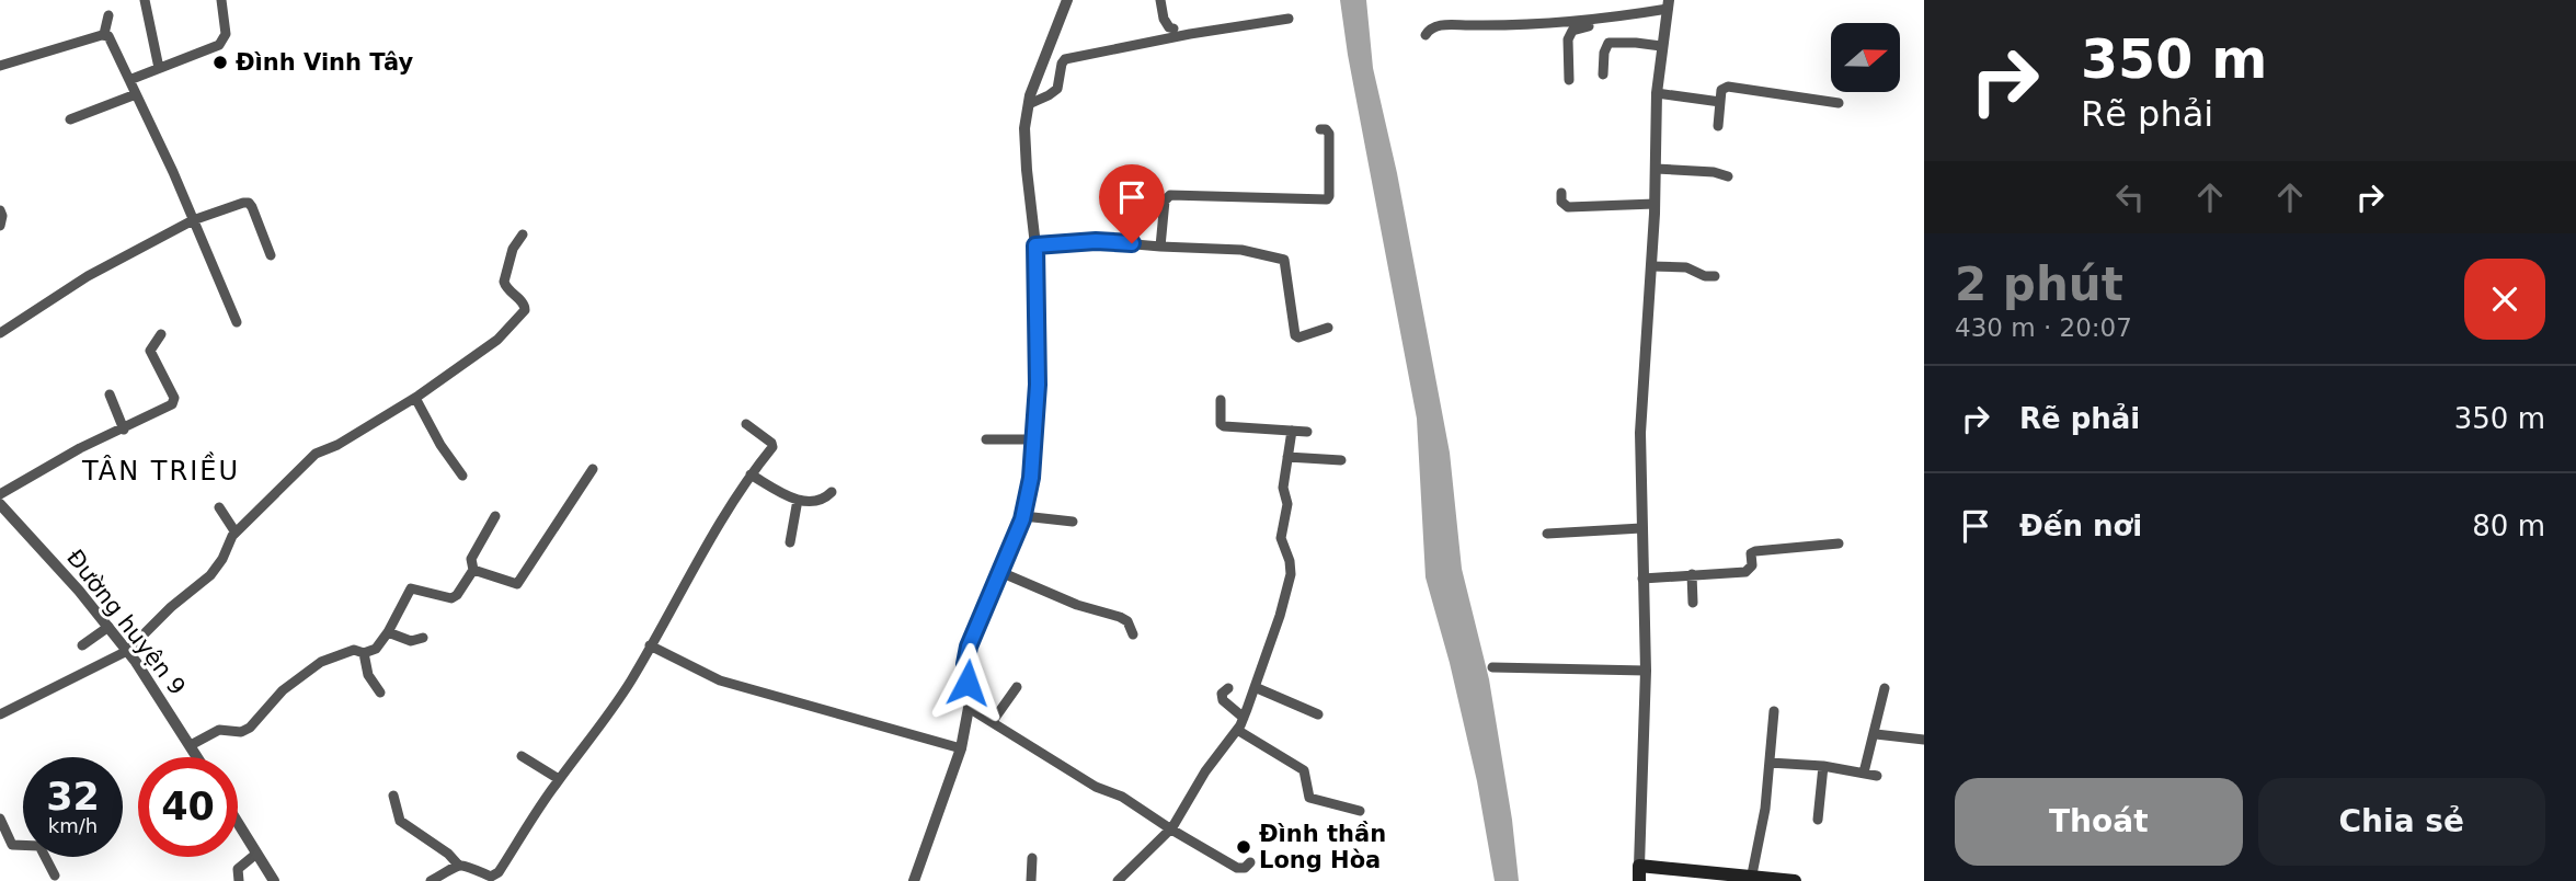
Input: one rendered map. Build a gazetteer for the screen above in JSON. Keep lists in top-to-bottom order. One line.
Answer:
{"streets":{"street":["Đường huyện 9"]},"districts":["TÂN TRIỀU"],"places":["Đình Vinh Tây","Đình thần Long Hòa"],"north":"right","page":{"turn":["350 m","Rẽ phải"],"heading":["2 phút","430 m · 20:07"],"list":[{"name":"Rẽ phải","value":"350 m"},{"name":"Đến nơi","value":"80 m"}],"speed":"32 km/h","limit":"40","buttons":["Thoát","Chia sẻ"]}}
